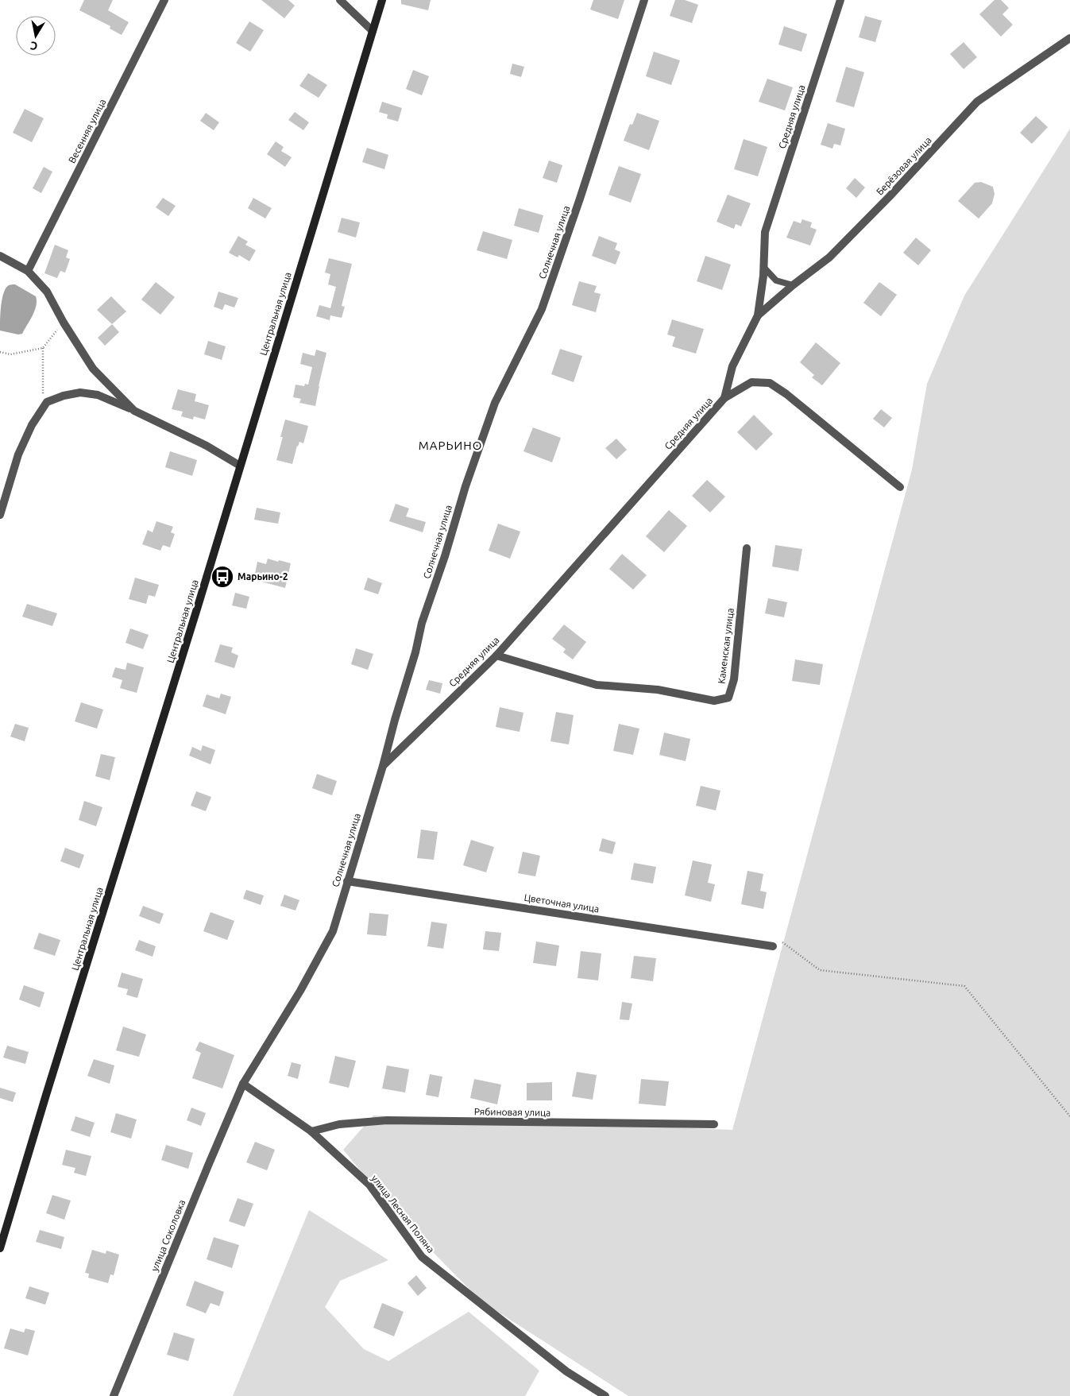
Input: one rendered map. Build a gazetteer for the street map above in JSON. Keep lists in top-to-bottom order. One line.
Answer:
{"streets":{"main road":["Центральная улица"],"street":["Средняя улица","Весенняя улица","Берёзовая улица","Солнечная улица","Каменская улица","Цветочная улица","Рябиновая улица","улица Лесная Поляна","улица Соколовка"]},"crossings":[["Средняя улица","Берёзовая улица"],["Средняя улица","Солнечная улица"],["Средняя улица","Каменская улица"],["Солнечная улица","Цветочная улица"],["Солнечная улица","улица Лесная Поляна"],["Солнечная улица","улица Соколовка"],["Рябиновая улица","улица Лесная Поляна"],["улица Лесная Поляна","улица Соколовка"]],"districts":["МАРЬИНО"],"places":{"bus stop":["Марьино-2"]},"north":"bottom"}
